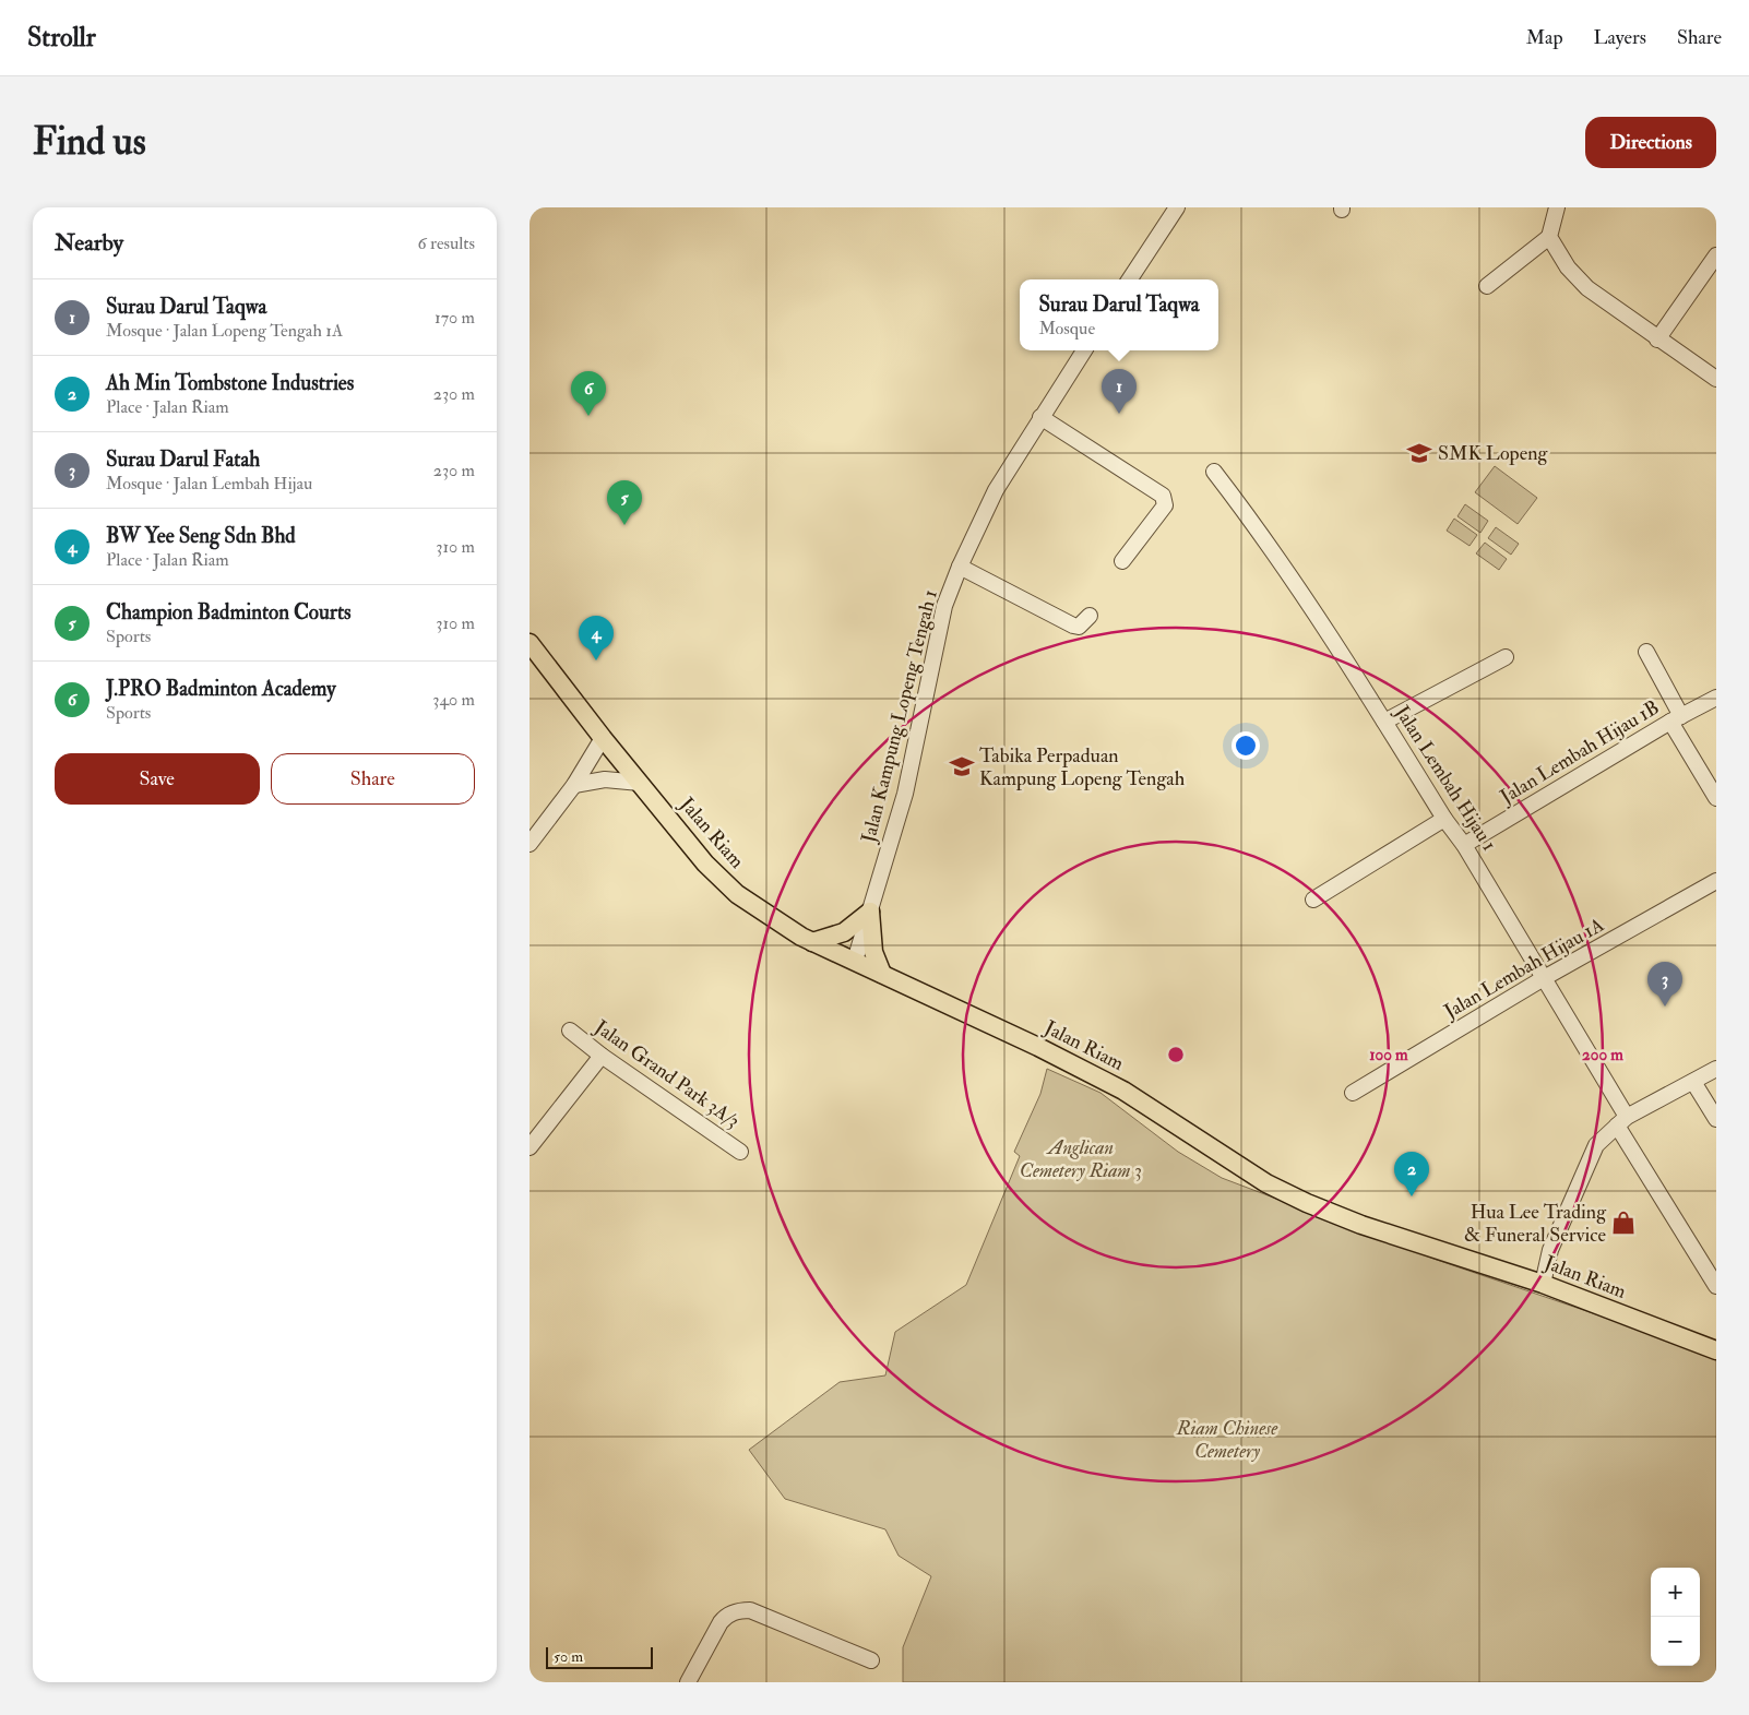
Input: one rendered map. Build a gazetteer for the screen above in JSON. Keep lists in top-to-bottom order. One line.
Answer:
{"streets":{"main road":["Jalan Riam"],"street":["Jalan Kampung Lopeng Tengah 1","Jalan Lembah Hijau 1B","Jalan Lembah Hijau 1","Jalan Lembah Hijau 1A","Jalan Grand Park 3A/3"]},"crossings":[["Jalan Kampung Lopeng Tengah 1","Jalan Riam"],["Jalan Lembah Hijau 1B","Jalan Lembah Hijau 1"],["Jalan Lembah Hijau 1","Jalan Lembah Hijau 1A"]],"parks":["Anglican Cemetery Riam 3","Riam Chinese Cemetery"],"places":{"school or university":["SMK Lopeng","Tabika Perpaduan Kampung Lopeng Tengah"],"shop":["Hua Lee Trading & Funeral Service"]},"scale_bar":"50 m","page":{"header":"Strollr","nav":["Map","Layers","Share"],"buttons":["Directions",["Save","Share"]],"title":"Find us","heading":["Nearby","6 results"],"list":[{"mark":"1","name":"Surau Darul Taqwa","note":"Mosque · Jalan Lopeng Tengah 1A","value":"170 m"},{"mark":"2","name":"Ah Min Tombstone Industries","note":"Place · Jalan Riam","value":"230 m"},{"mark":"3","name":"Surau Darul Fatah","note":"Mosque · Jalan Lembah Hijau","value":"230 m"},{"mark":"4","name":"BW Yee Seng Sdn Bhd","note":"Place · Jalan Riam","value":"310 m"},{"mark":"5","name":"Champion Badminton Courts","note":"Sports","value":"310 m"},{"mark":"6","name":"J.PRO Badminton Academy","note":"Sports","value":"340 m"}],"popup":["Surau Darul Taqwa","Mosque"],"pins":["1","6","5","4","3","2"],"map_buttons":["+","−"],"scale":"50 m"},"rings":["100 m","200 m"]}
